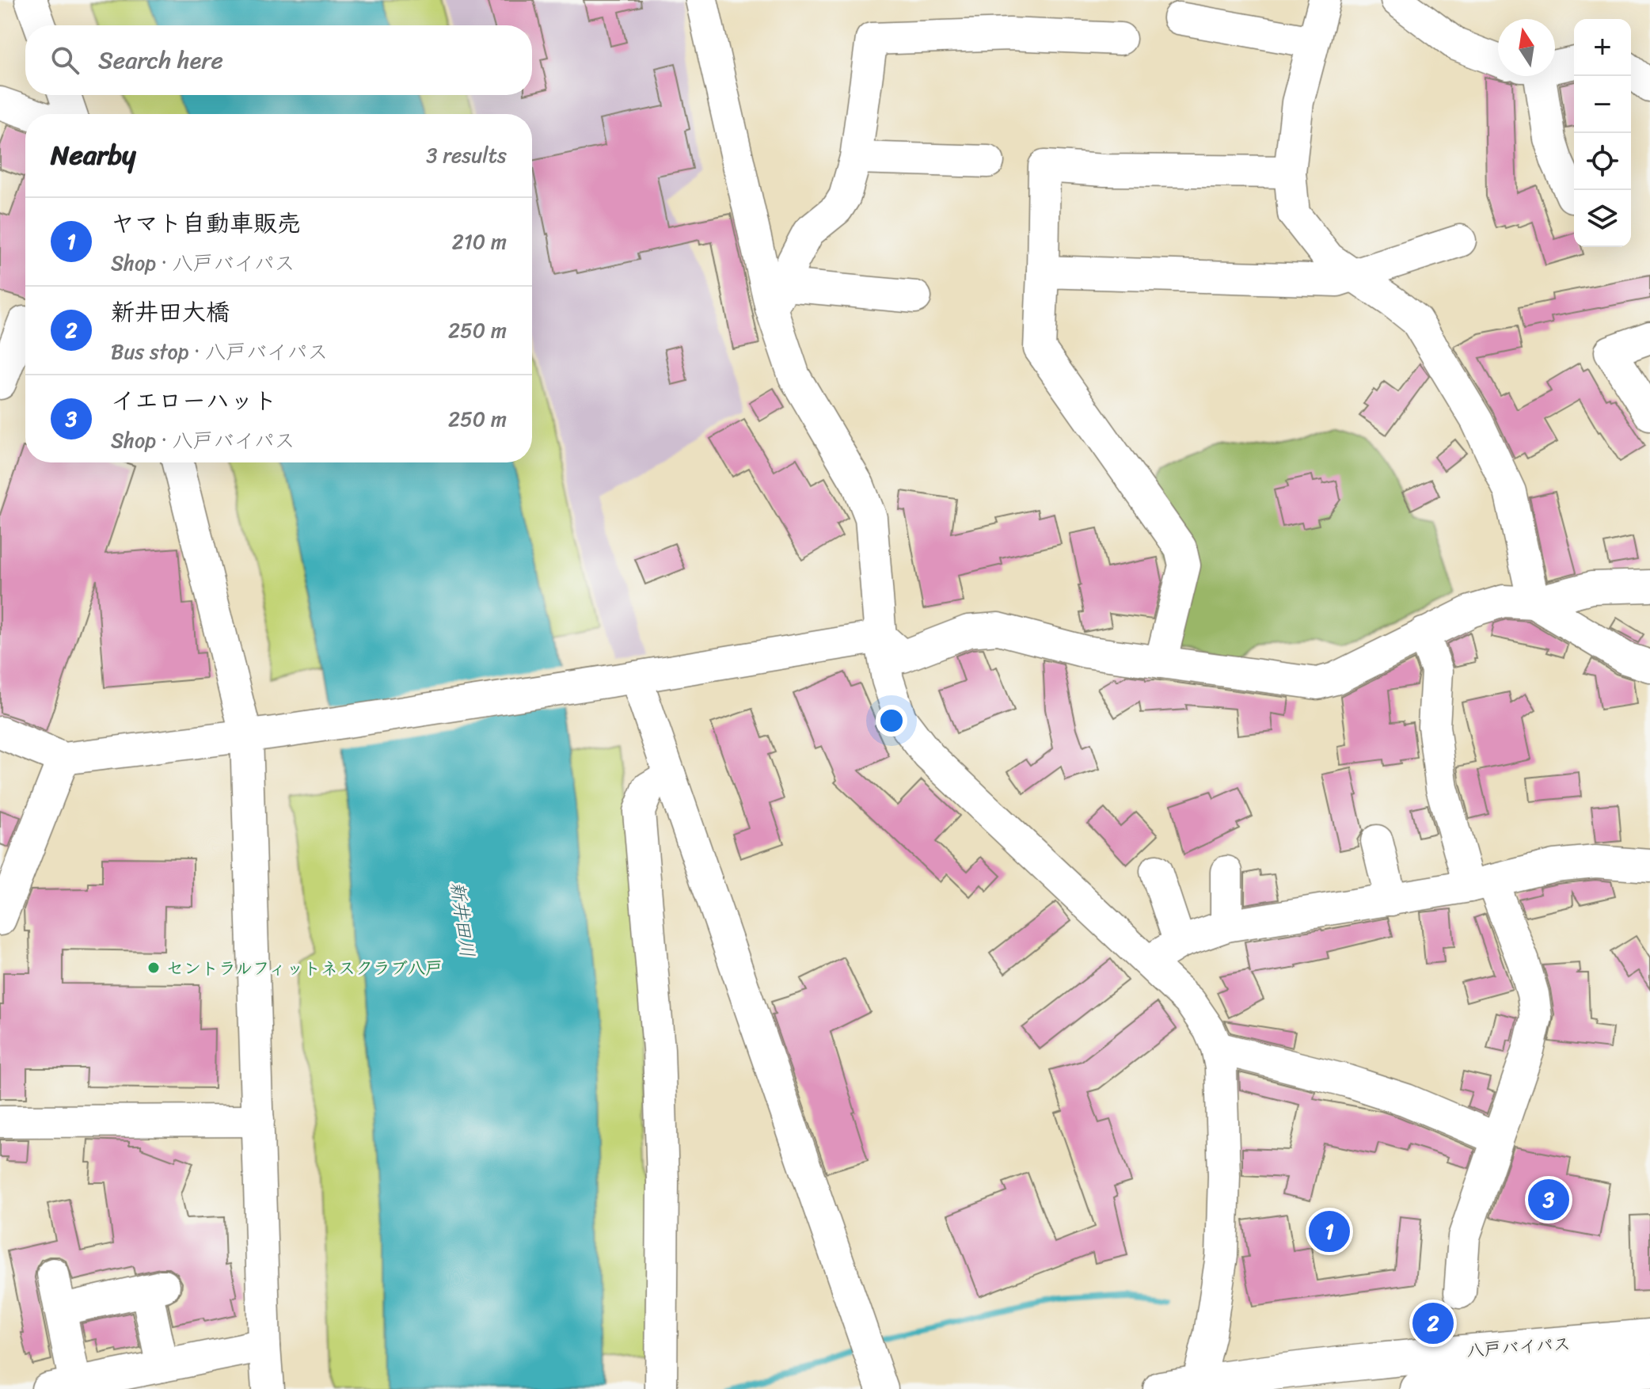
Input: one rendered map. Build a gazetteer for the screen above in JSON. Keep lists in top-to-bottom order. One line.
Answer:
{"streets":{"highway":["八戸バイパス"]},"water":["新井田川"],"places":["セントラルフィットネスクラブ八戸"],"north":"top","page":{"map_buttons":["+","−"],"search":"Search here","heading":["Nearby","3 results"],"list":[{"mark":"1","name":"ヤマト自動車販売","note":"Shop · 八戸バイパス","value":"210 m"},{"mark":"2","name":"新井田大橋","note":"Bus stop · 八戸バイパス","value":"250 m"},{"mark":"3","name":"イエローハット","note":"Shop · 八戸バイパス","value":"250 m"}],"pins":["3","1","2"]}}
